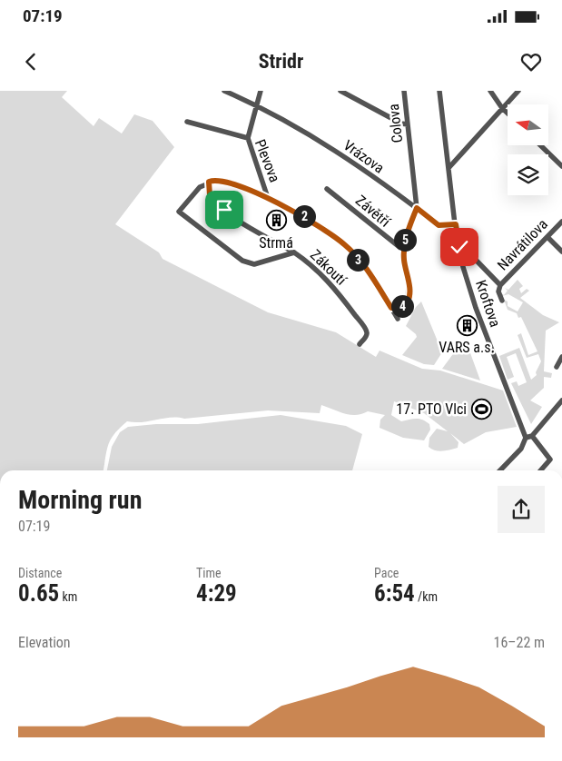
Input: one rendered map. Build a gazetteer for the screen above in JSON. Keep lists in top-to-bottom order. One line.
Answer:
{"streets":{"street":["Colova","Vrázova","Plevova","Závětří","Navrátilova","Zákoutí","Kroftova"]},"crossings":[["Colova","Vrázova"],["Vrázova","Kroftova"]],"places":{"building":["Strmá","VARS a.s."],"sports":["17. PTO Vlci"]},"north":"left","page":{"status":"07:19","header":"Stridr","pins":["2","5","3","4"],"heading":["Morning run","07:19"],"stats":[["Distance","0.65 km"],["Time","4:29"],["Pace","6:54 /km"]],"chart":["Elevation","16–22 m"]}}
